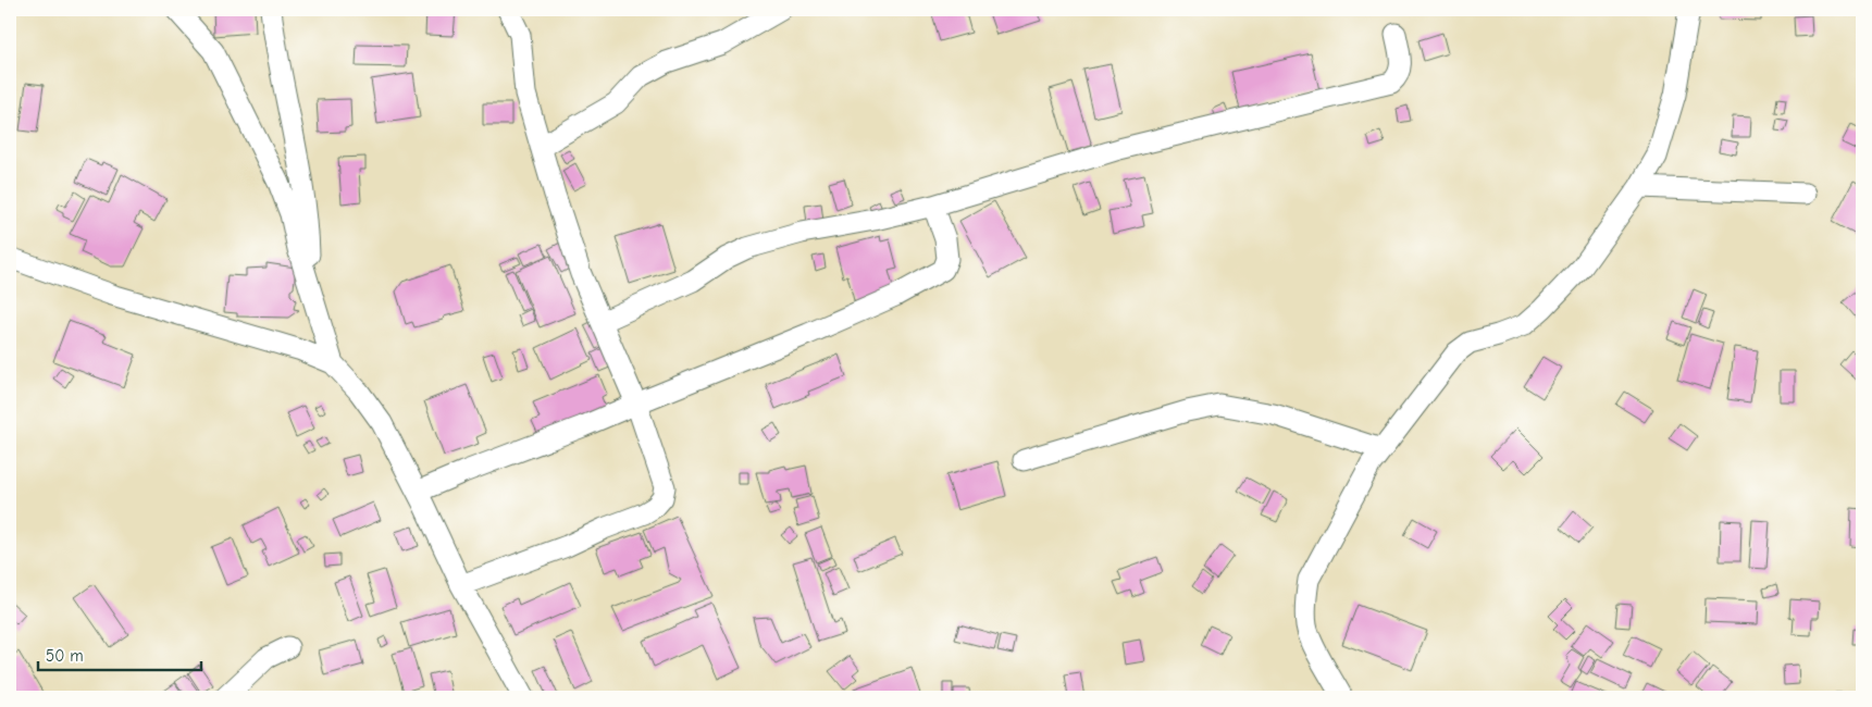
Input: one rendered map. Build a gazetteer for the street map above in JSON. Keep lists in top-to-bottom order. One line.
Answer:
{"scale_bar":"50 m"}
